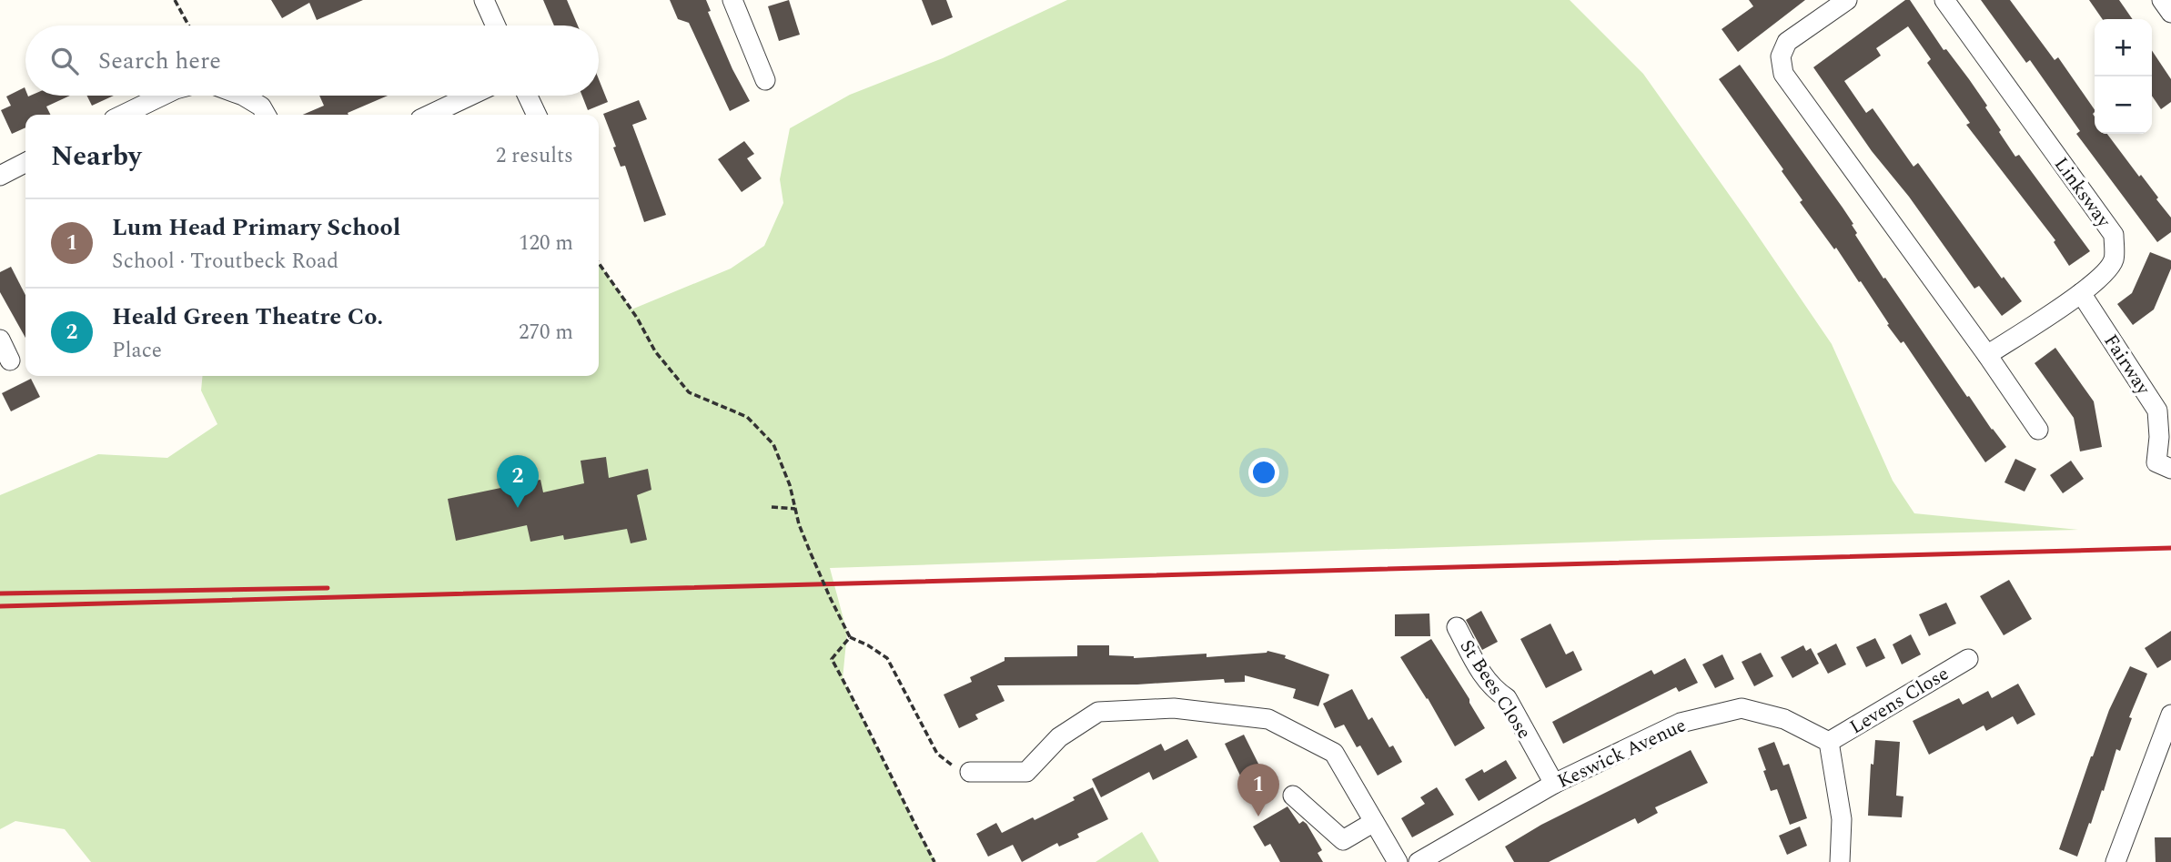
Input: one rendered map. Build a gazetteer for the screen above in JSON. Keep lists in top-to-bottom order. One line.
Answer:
{"streets":{"street":["Linksway","Fairway","St Bees Close","Levens Close","Keswick Avenue"]},"crossings":[["Linksway","Fairway"],["St Bees Close","Keswick Avenue"],["Levens Close","Keswick Avenue"]],"page":{"map_buttons":["+","−"],"search":"Search here","heading":["Nearby","2 results"],"list":[{"mark":"1","name":"Lum Head Primary School","note":"School · Troutbeck Road","value":"120 m"},{"mark":"2","name":"Heald Green Theatre Co.","note":"Place","value":"270 m"}],"pins":["2","1"]}}
